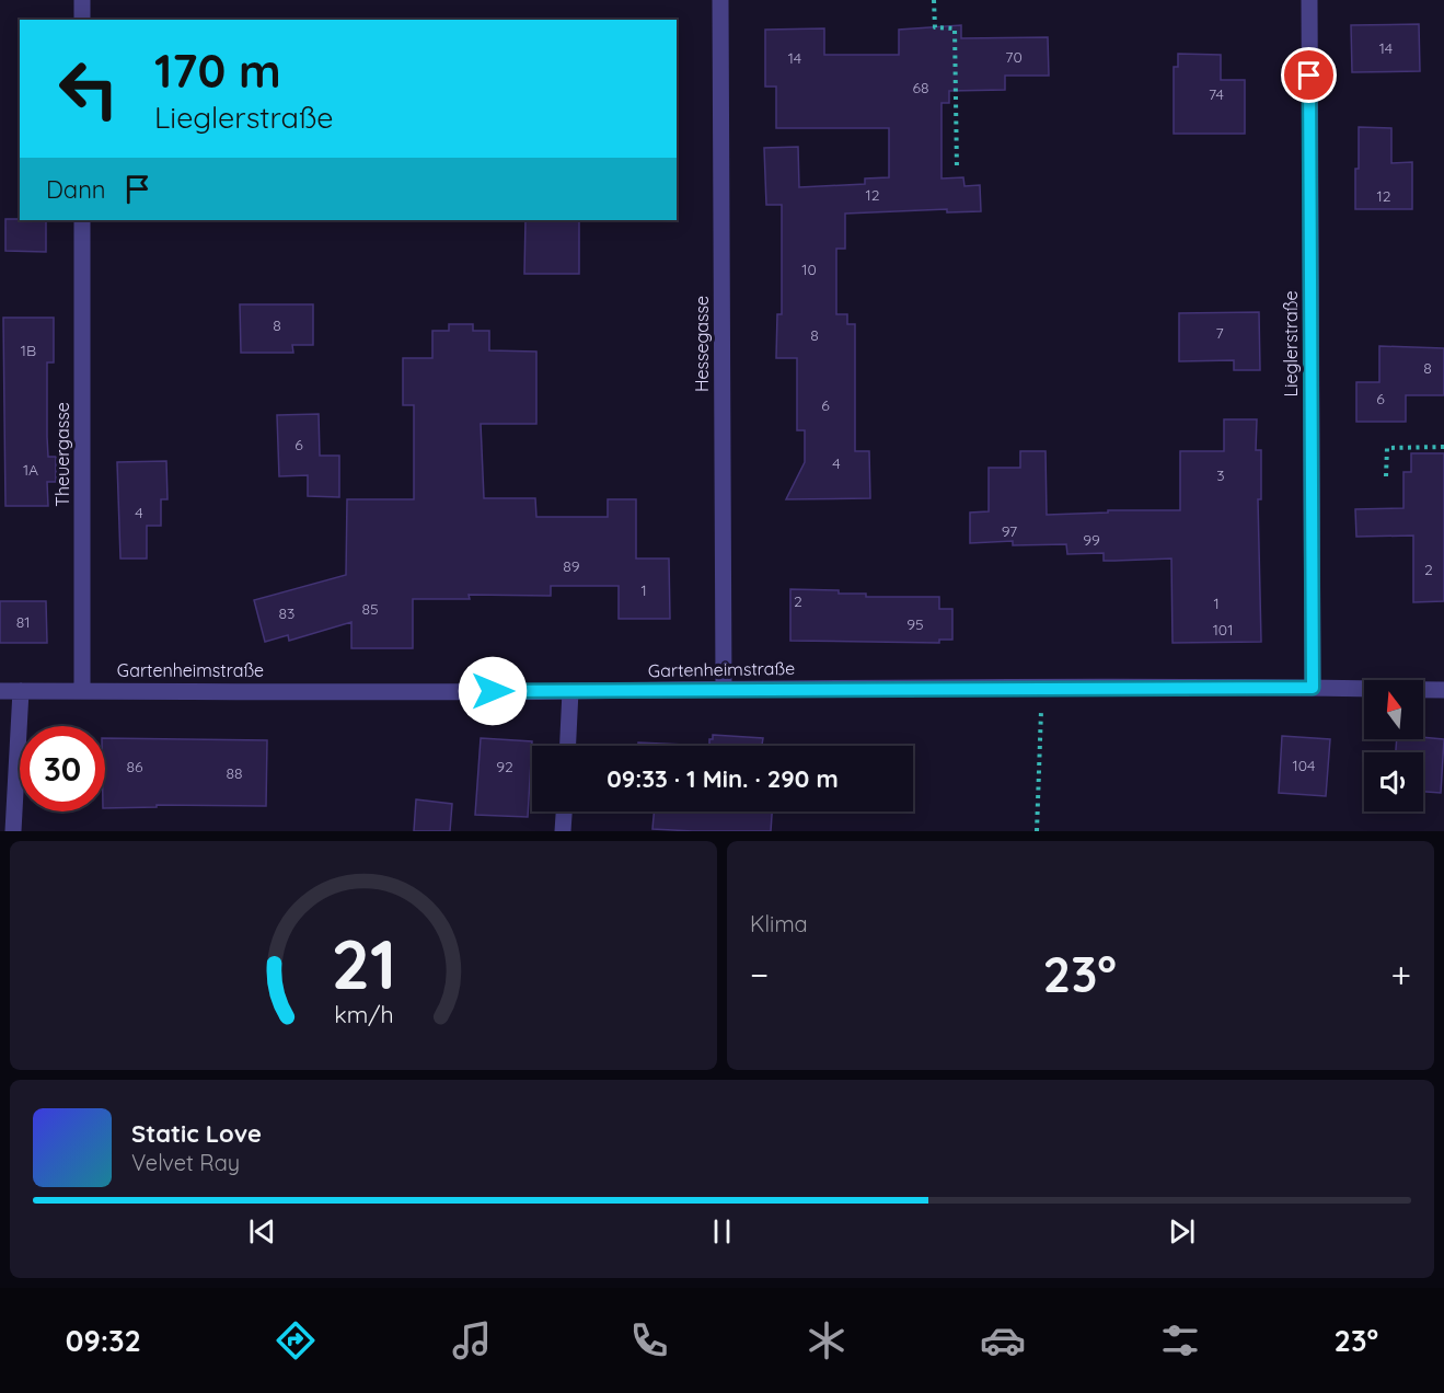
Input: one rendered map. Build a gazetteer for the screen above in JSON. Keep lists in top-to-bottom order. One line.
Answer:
{"streets":{"street":["Hessegasse","Lieglerstraße","Theuergasse","Gartenheimstraße"]},"crossings":[["Hessegasse","Gartenheimstraße"],["Lieglerstraße","Gartenheimstraße"],["Theuergasse","Gartenheimstraße"]],"house_numbers":["14","70","14","68","74","12","12","10","8","7","8","1B","8","6","6","6","4","1A","3","4","97","99","89","2","1","2","1","85","83","81","95","101","104","86","92","88"],"north":"top","page":{"turn":["170 m","Lieglerstraße"],"then":"Dann","limit":"30","trip":"09:33 · 1 Min. · 290 m","tile":"Klima","heat":["−","23°","+"],"song":["Static Love","Velvet Ray"],"tabs":["09:32","23°"],"gauge":["21","km/h"]}}
